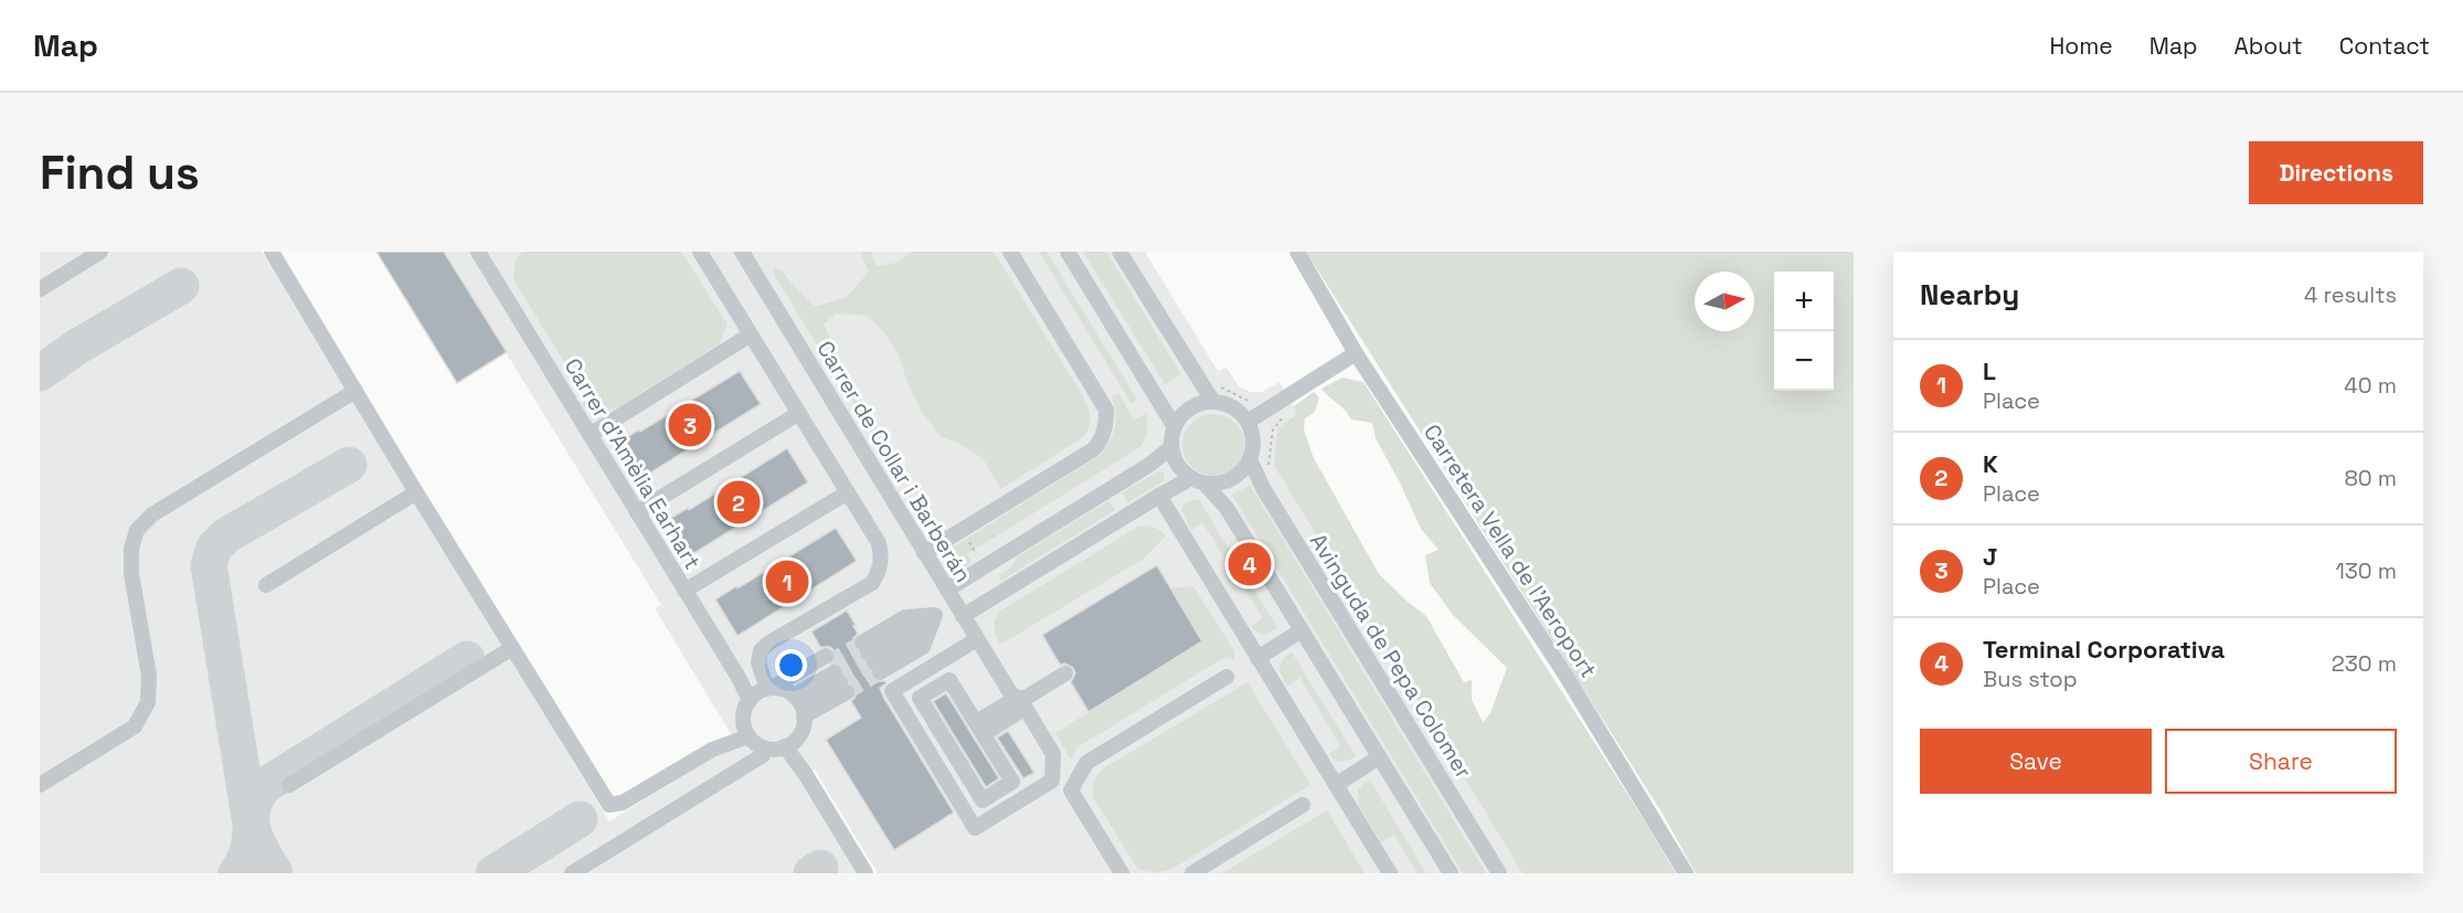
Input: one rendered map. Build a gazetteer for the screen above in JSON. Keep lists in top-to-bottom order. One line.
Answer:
{"streets":{"street":["Carrer de Collar i Barberán","Carrer d'Amèlia Earhart","Carretera Vella de l'Aeroport","Avinguda de Pepa Colomer"]},"north":"right","page":{"header":"Map","nav":["Home","Map","About","Contact"],"buttons":["Directions",["Save","Share"]],"title":"Find us","heading":["Nearby","4 results"],"map_buttons":["+","−"],"list":[{"mark":"1","name":"L","note":"Place","value":"40 m"},{"mark":"2","name":"K","note":"Place","value":"80 m"},{"mark":"3","name":"J","note":"Place","value":"130 m"},{"mark":"4","name":"Terminal Corporativa","note":"Bus stop","value":"230 m"}],"pins":["3","2","4","1"]}}
